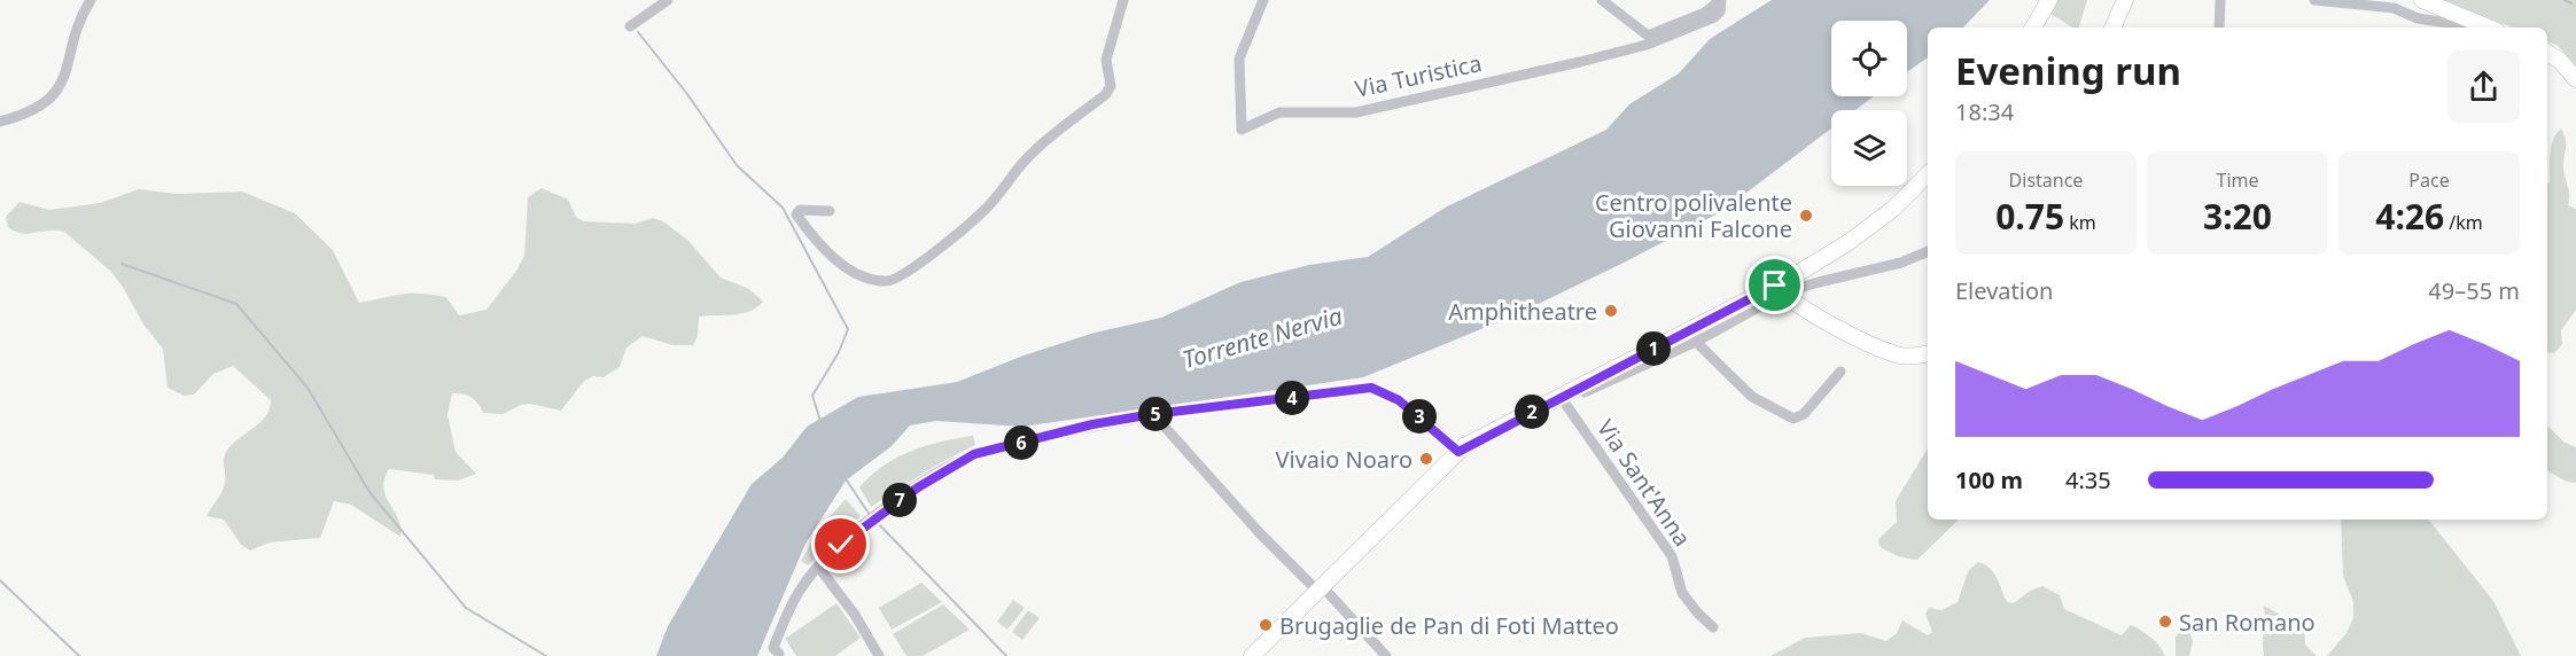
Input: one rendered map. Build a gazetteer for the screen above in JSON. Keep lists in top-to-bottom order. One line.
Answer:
{"streets":{"street":["Via Turistica","Via Sant'Anna"]},"water":["Torrente Nervia"],"places":["Centro polivalente Giovanni Falcone","Amphitheatre","Vivaio Noaro","San Romano","Brugaglie de Pan di Foti Matteo"],"page":{"heading":["Evening run","18:34"],"stats":[["Distance","0.75 km"],["Time","3:20"],["Pace","4:26 /km"]],"chart":["Elevation","49–55 m"],"pins":["1","4","2","5","3","6","7"],"list":[{"name":"100 m","note":"4:35"}]}}
